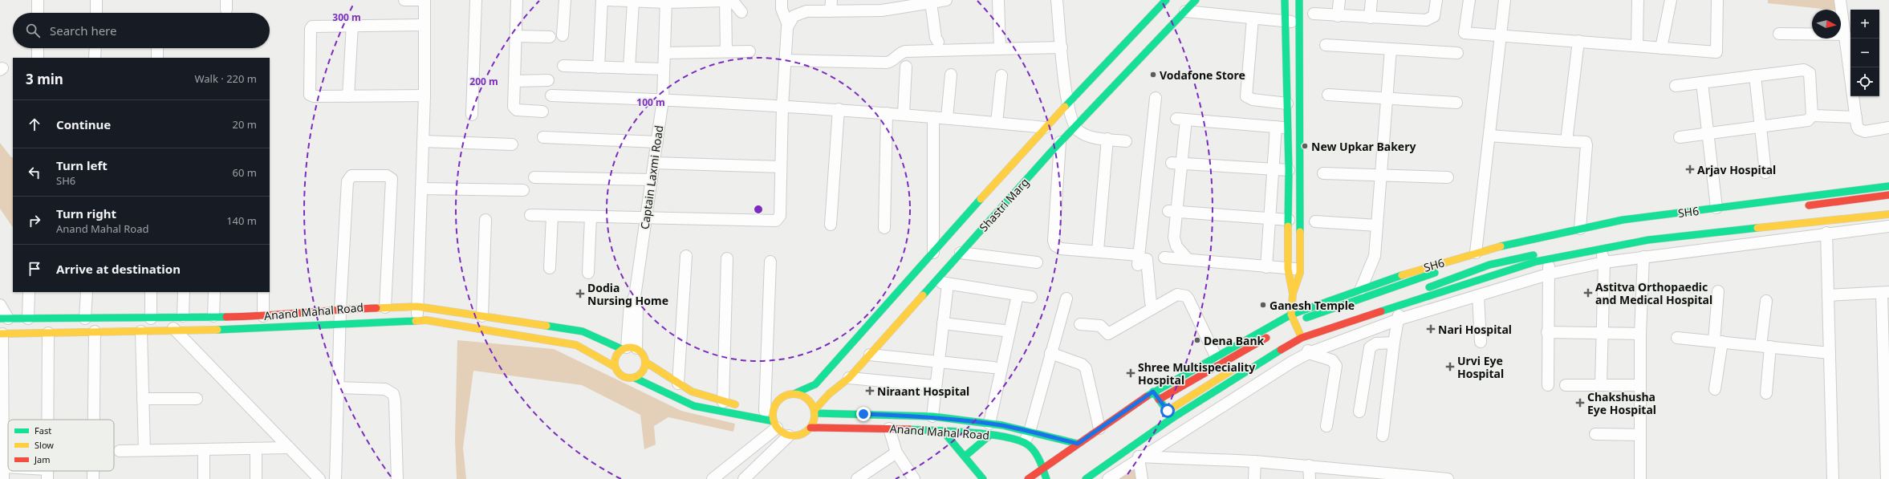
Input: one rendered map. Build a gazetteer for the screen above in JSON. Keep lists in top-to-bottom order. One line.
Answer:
{"streets":{"main road":["Shastri Marg","SH6","Anand Mahal Road"],"street":["Captain Laxmi Road"]},"crossings":[["Captain Laxmi Road","Anand Mahal Road"],["Shastri Marg","Anand Mahal Road"],["SH6","Anand Mahal Road"]],"places":{"other":["Vodafone Store","New Upkar Bakery","Ganesh Temple","Dena Bank"],"health":["Arjav Hospital","Astitva Orthopaedic and Medical Hospital","Dodia Nursing Home","Nari Hospital","Urvi Eye Hospital","Shree Multispeciality Hospital","Niraant Hospital","Chakshusha Eye Hospital"]},"legend":["Fast","Slow","Jam"],"north":"right","page":{"map_buttons":["+","−"],"search":"Search here","heading":["3 min","Walk · 220 m"],"list":[["Continue","20 m"],["Turn left","SH6","60 m"],["Turn right","Anand Mahal Road","140 m"],"Arrive at destination"]},"rings":["300 m","200 m","100 m"]}
